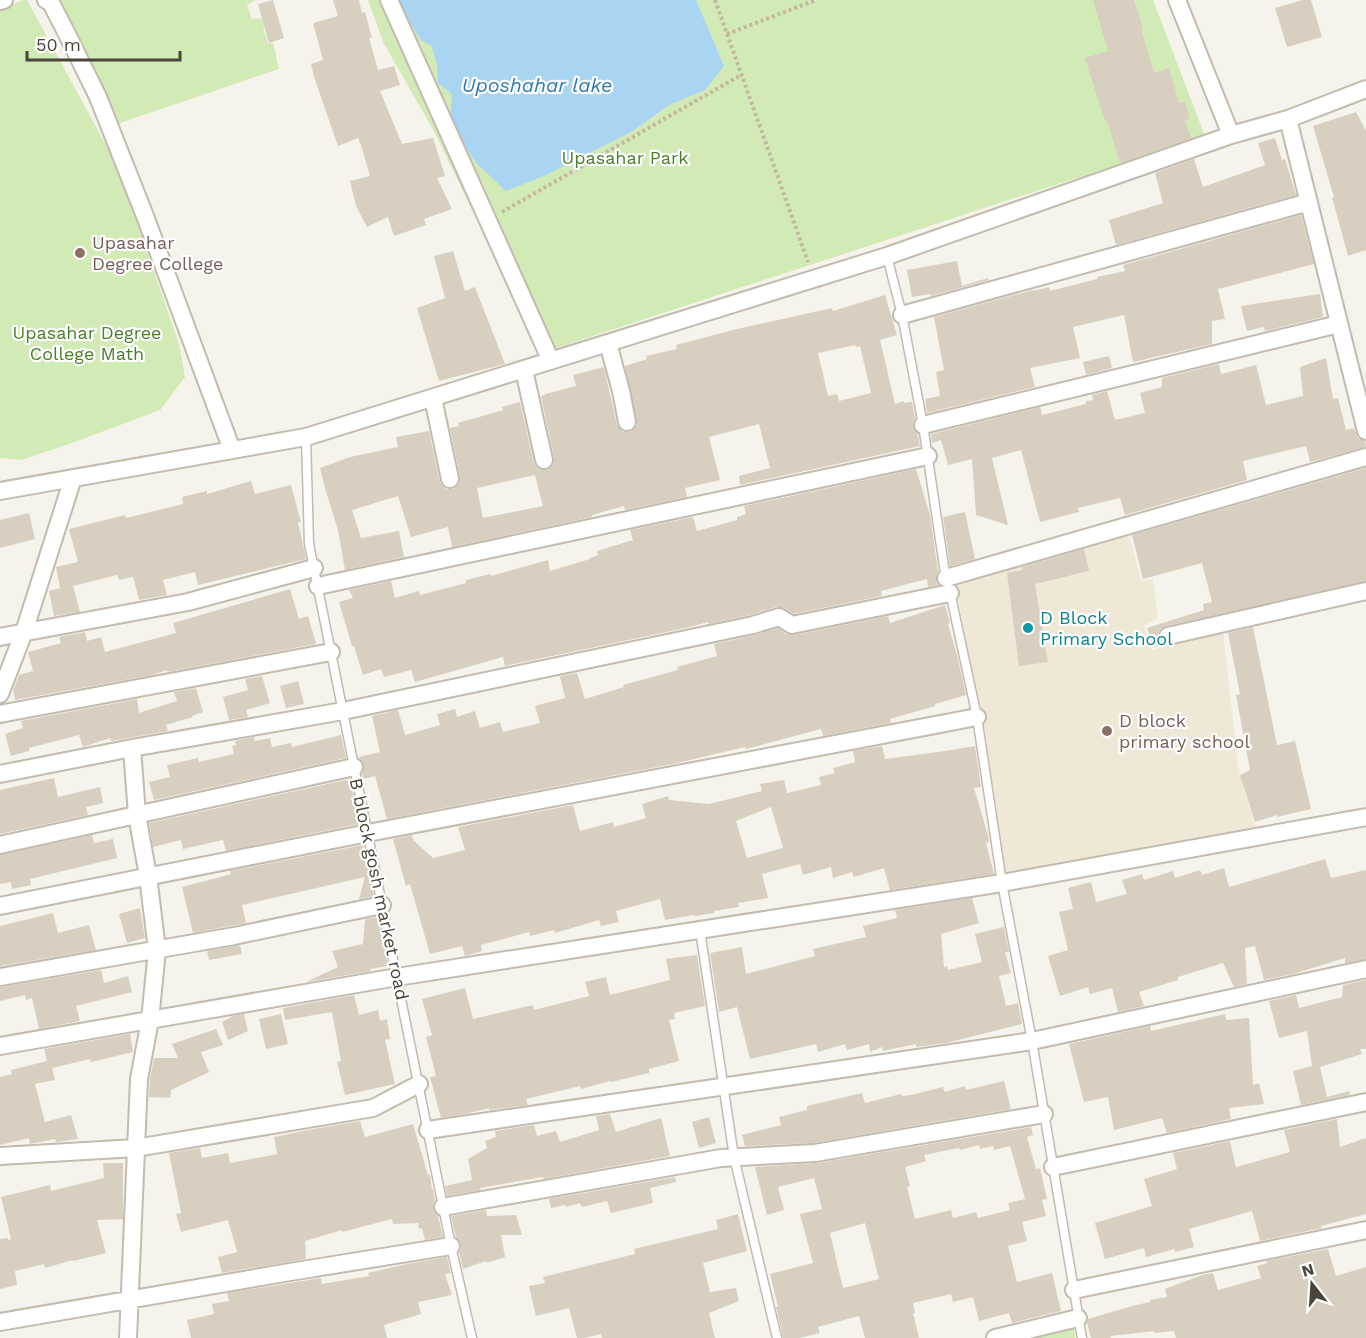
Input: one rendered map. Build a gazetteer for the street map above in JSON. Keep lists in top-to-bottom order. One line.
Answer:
{"streets":{"lane":["B block gosh market road"]},"water":["Uposhahar lake"],"parks":["Upasahar Park","Upasahar Degree College Math"],"places":["Upasahar Degree College","D Block Primary School","D block primary school"],"scale_bar":"50 m","north":"top"}
